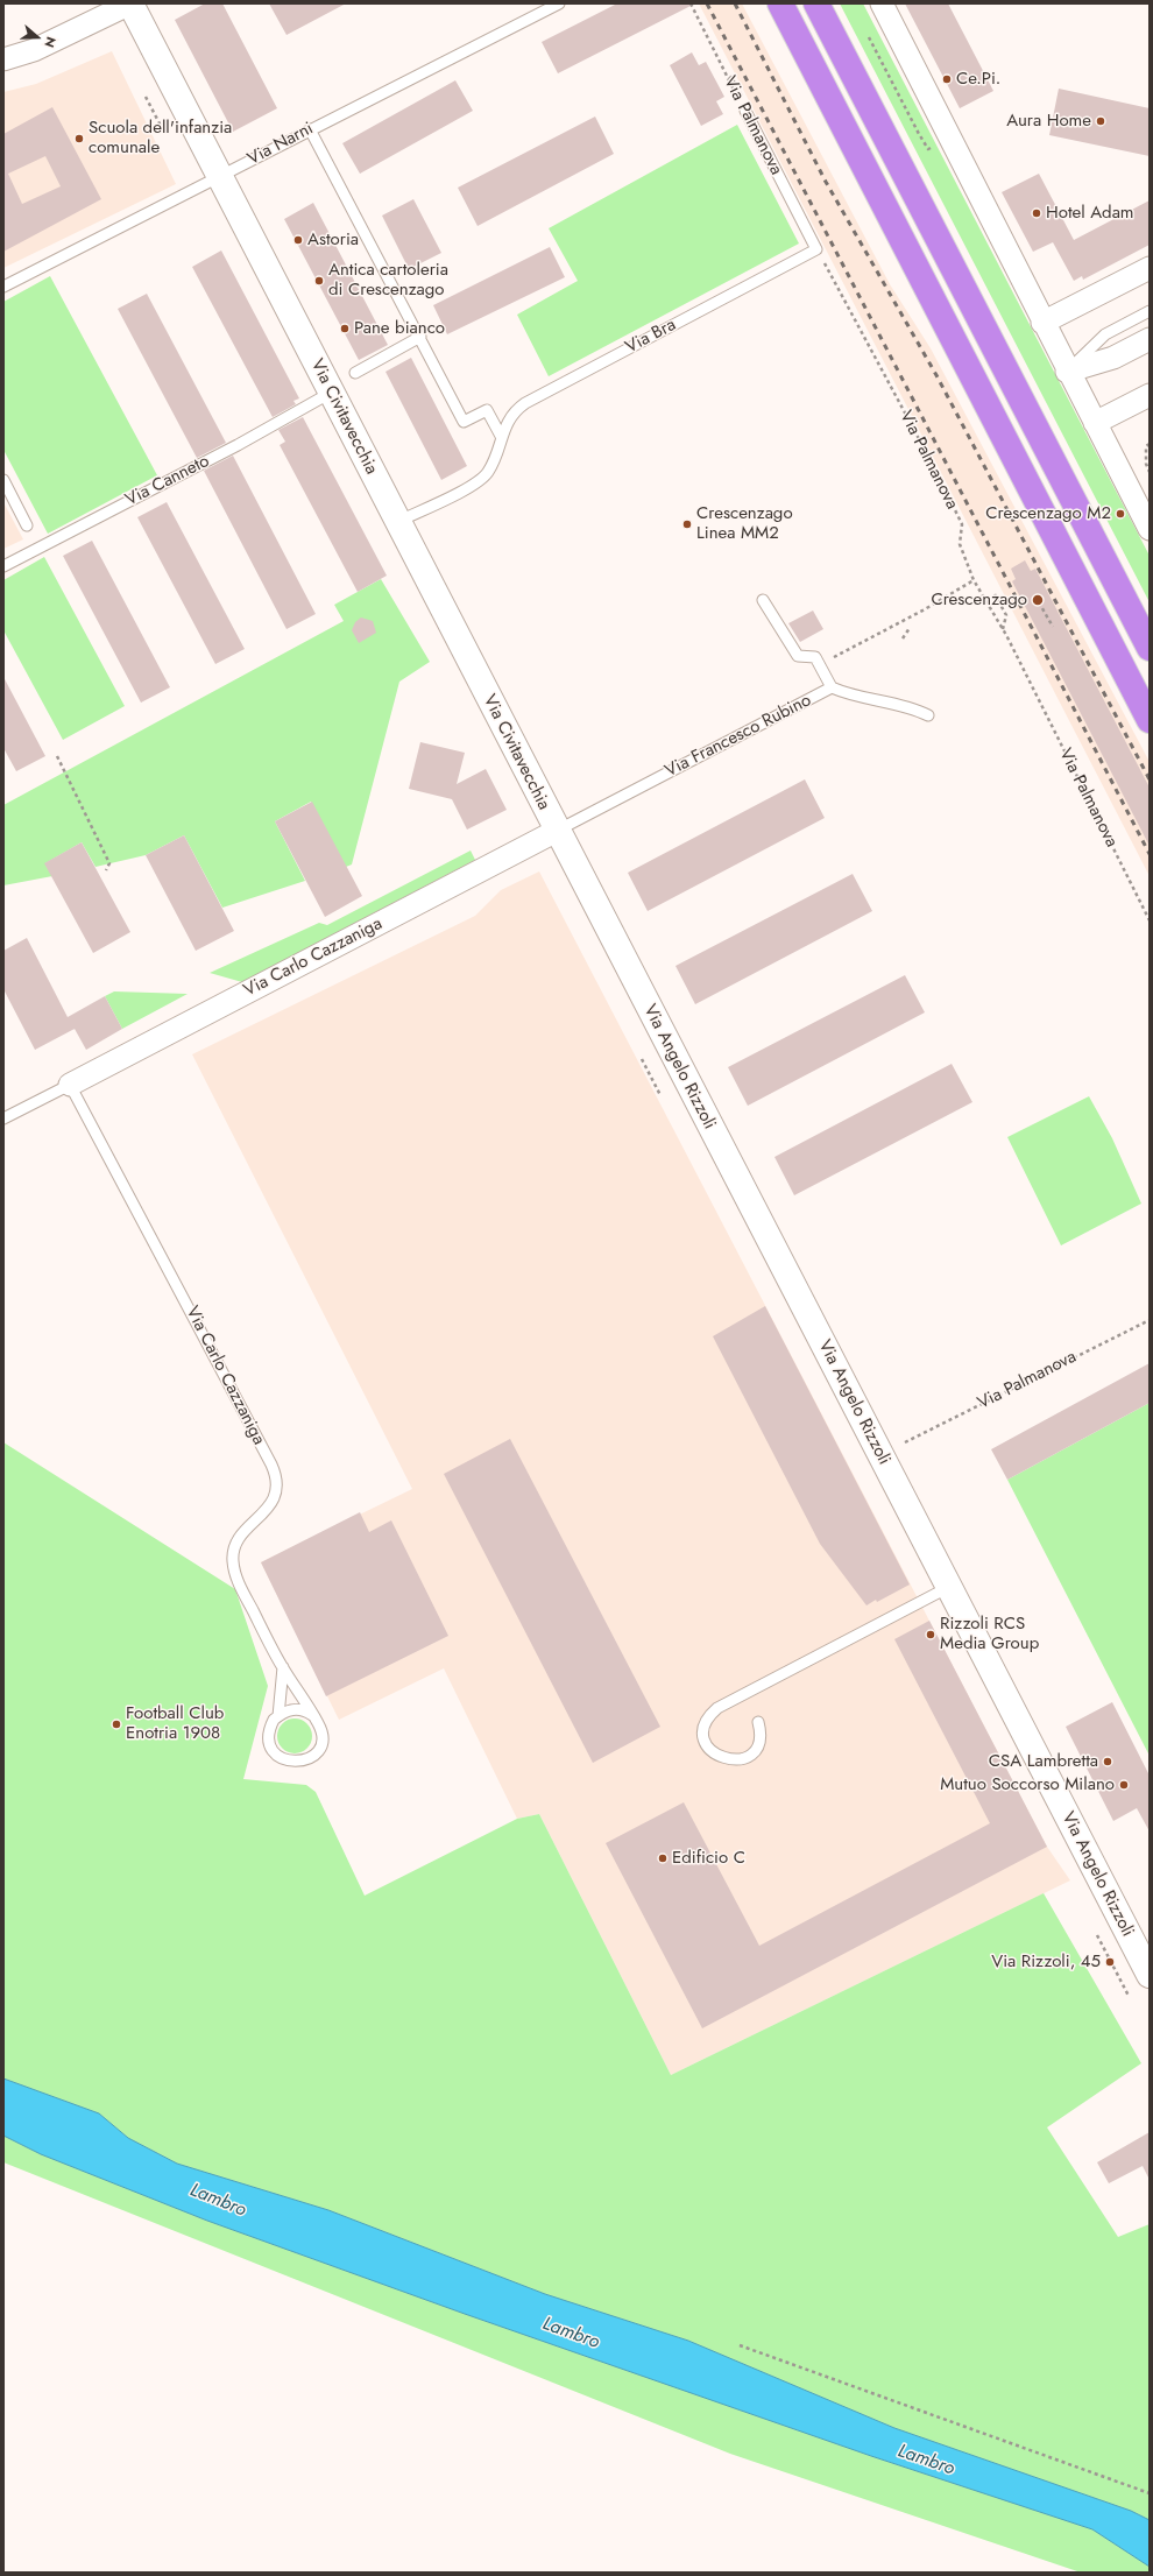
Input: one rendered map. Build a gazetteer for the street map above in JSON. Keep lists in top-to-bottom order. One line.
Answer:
{"streets":{"street":["Via Civitavecchia","Via Carlo Cazzaniga","Via Angelo Rizzoli"],"lane":["Via Palmanova","Via Narni","Via Bra","Via Canneto","Via Francesco Rubino"]},"crossings":[["Via Palmanova","Via Bra"],["Via Narni","Via Civitavecchia"],["Via Bra","Via Civitavecchia"],["Via Civitavecchia","Via Canneto"],["Via Civitavecchia","Via Francesco Rubino"],["Via Civitavecchia","Via Carlo Cazzaniga"],["Via Civitavecchia","Via Angelo Rizzoli"],["Via Francesco Rubino","Via Carlo Cazzaniga"],["Via Francesco Rubino","Via Angelo Rizzoli"],["Via Carlo Cazzaniga","Via Angelo Rizzoli"]],"water":["Lambro"],"places":["Ce.Pi.","Aura Home","Scuola dell'infanzia comunale","Hotel Adam","Astoria","Antica cartoleria di Crescenzago","Pane bianco","Crescenzago M2","Crescenzago Linea MM2","Crescenzago","Rizzoli RCS Media Group","Football Club Enotria 1908","CSA Lambretta","Mutuo Soccorso Milano","Edificio C","Via Rizzoli, 45"],"north":"right"}
